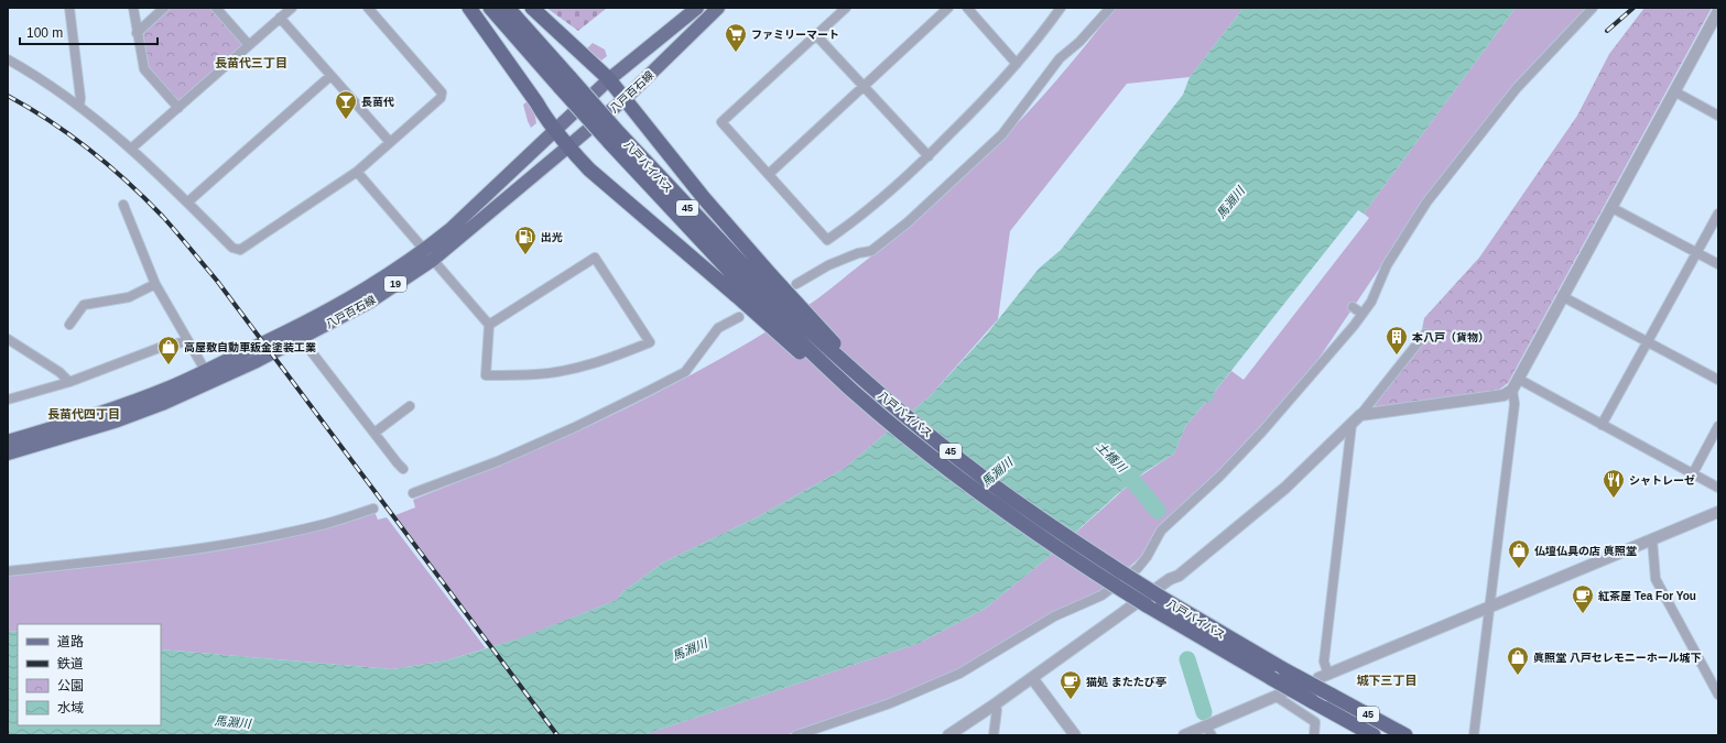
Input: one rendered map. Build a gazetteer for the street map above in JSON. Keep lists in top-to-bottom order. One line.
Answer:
{"streets":{"highway":["八戸バイパス","45"],"main road":["八戸百石線","19"]},"districts":["長苗代三丁目","長苗代四丁目","城下三丁目"],"water":["馬淵川","土橋川"],"places":{"supermarket":["ファミリーマート"],"bar":["長苗代"],"fuel station":["出光"],"building":["本八戸（貨物）"],"shop":["高屋敷自動車鈑金塗装工業","仏壇仏具の店 眞照堂","眞照堂 八戸セレモニーホール城下"],"restaurant":["シャトレーゼ"],"cafe":["紅茶屋 Tea For You","猫処 またたび亭"]},"legend":["道路","鉄道","公園","水域"],"scale_bar":"100 m"}
